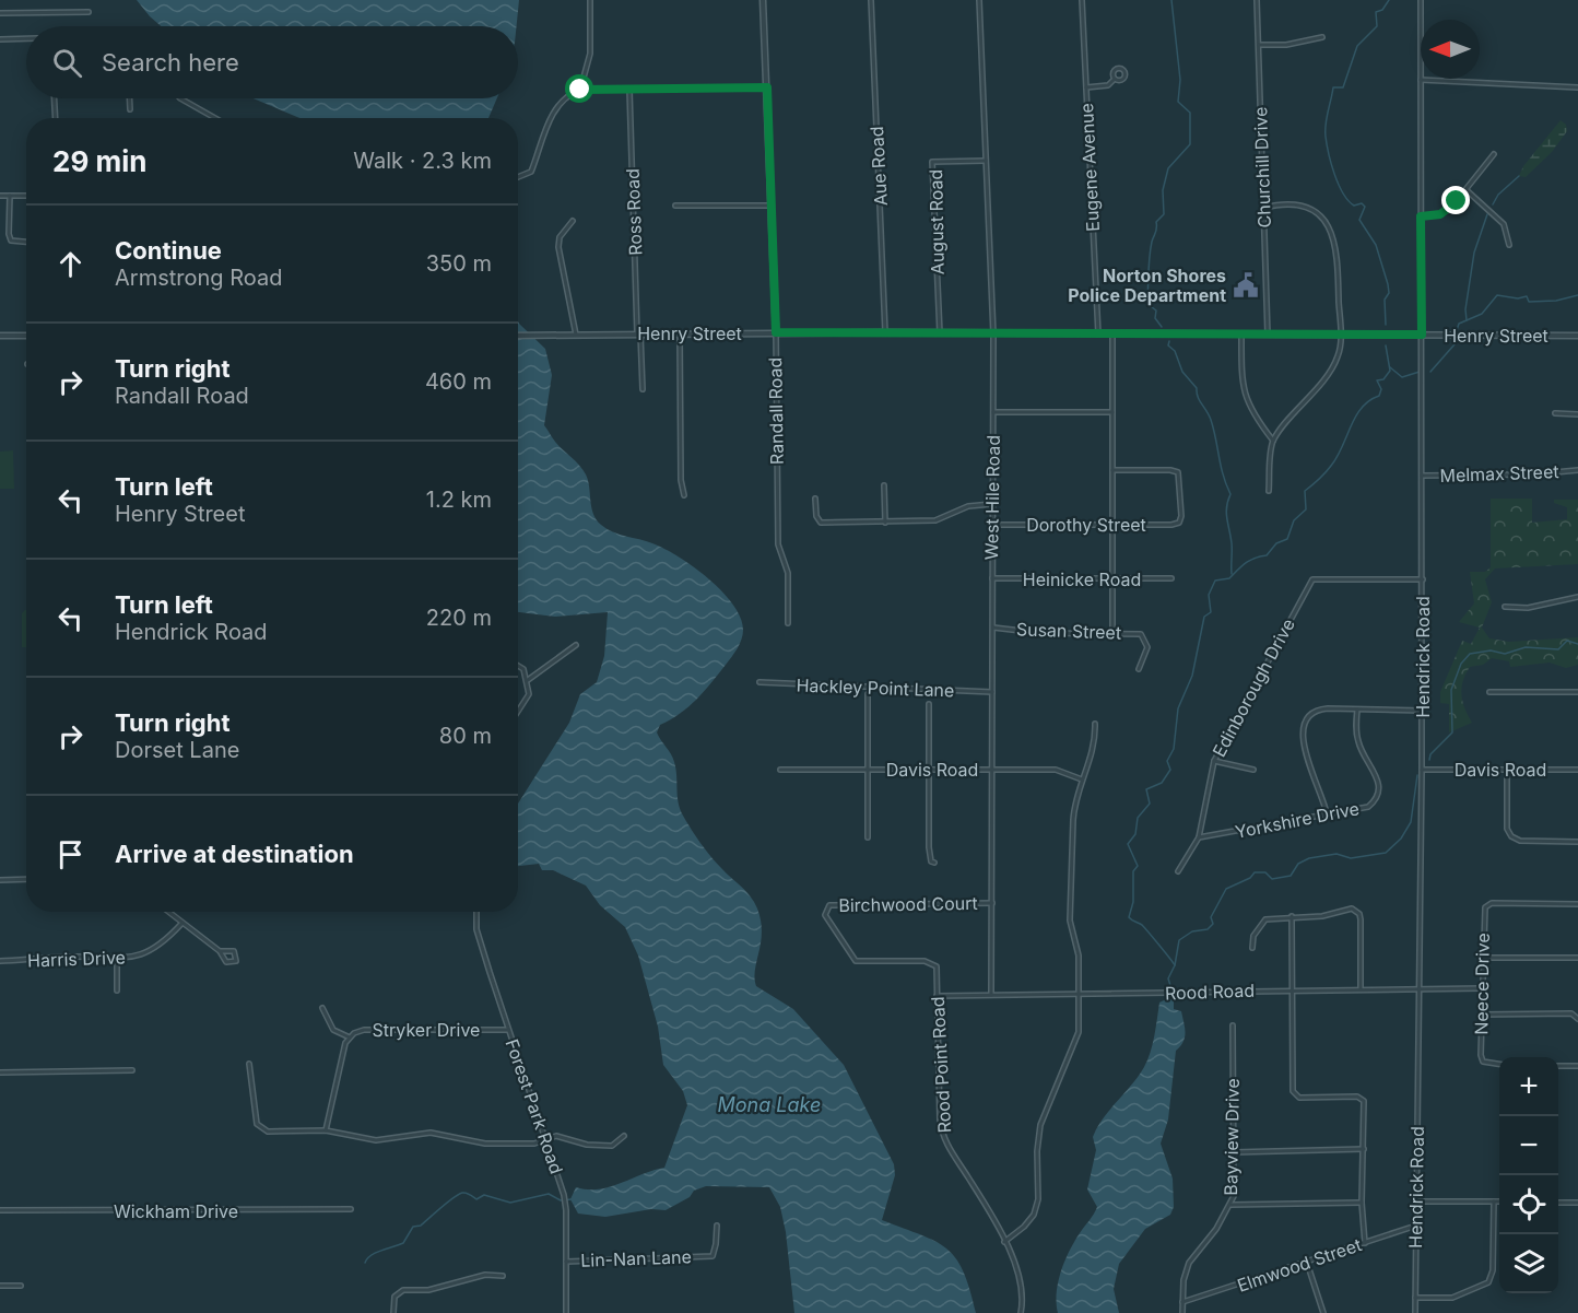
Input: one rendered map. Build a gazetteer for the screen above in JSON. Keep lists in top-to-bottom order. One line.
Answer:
{"streets":{"street":["Aue Road","Eugene Avenue","Churchill Drive","Ross Road","August Road","Henry Street","Randall Road","Melmax Street","West Hile Road","Dorothy Street","Heinicke Road","Susan Street","Hendrick Road","Hackley Point Lane","Edinborough Drive","Davis Road","Yorkshire Drive","Birchwood Court","Harris Drive","Neece Drive","Rood Road","Stryker Drive","Rood Point Road","Forest Park Road","Bayview Drive","Wickham Drive","Lin-Nan Lane","Elmwood Street"]},"crossings":[["Aue Road","Henry Street"],["Eugene Avenue","Henry Street"],["Churchill Drive","Henry Street"],["Ross Road","Henry Street"],["August Road","Henry Street"],["August Road","West Hile Road"],["Henry Street","Randall Road"],["Henry Street","West Hile Road"],["Henry Street","Hendrick Road"],["Melmax Street","Hendrick Road"],["West Hile Road","Dorothy Street"],["West Hile Road","Heinicke Road"],["West Hile Road","Susan Street"],["West Hile Road","Hackley Point Lane"],["West Hile Road","Davis Road"],["West Hile Road","Birchwood Court"],["West Hile Road","Rood Road"],["Hendrick Road","Edinborough Drive"],["Hendrick Road","Davis Road"],["Hendrick Road","Rood Road"],["Hendrick Road","Elmwood Street"],["Edinborough Drive","Yorkshire Drive"],["Birchwood Court","Rood Point Road"],["Neece Drive","Rood Road"],["Rood Road","Rood Point Road"],["Stryker Drive","Forest Park Road"],["Forest Park Road","Lin-Nan Lane"],["Bayview Drive","Elmwood Street"]],"water":["Mona Lake"],"places":{"public building":["Norton Shores Police Department"]},"north":"left","page":{"search":"Search here","heading":["29 min","Walk · 2.3 km"],"list":[["Continue","Armstrong Road","350 m"],["Turn right","Randall Road","460 m"],["Turn left","Henry Street","1.2 km"],["Turn left","Hendrick Road","220 m"],["Turn right","Dorset Lane","80 m"],"Arrive at destination"],"map_buttons":["+","−"]}}
